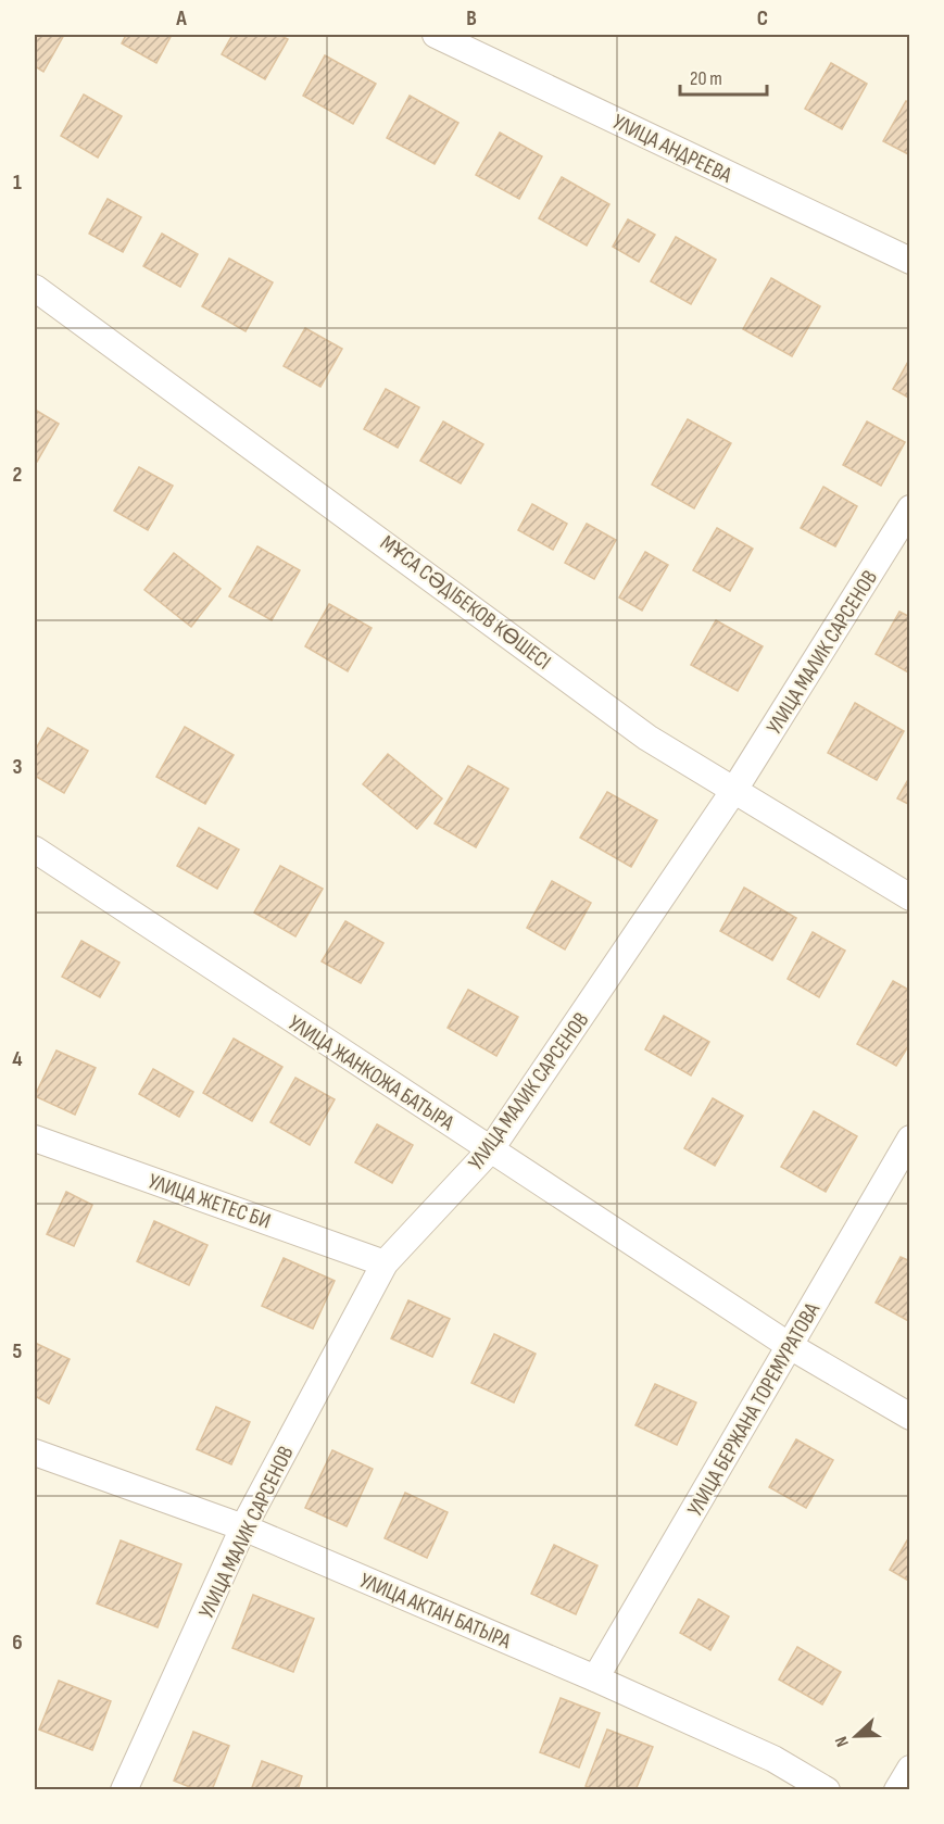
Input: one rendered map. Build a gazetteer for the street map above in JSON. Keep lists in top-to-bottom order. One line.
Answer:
{"streets":{"street":["УЛИЦА АНДРЕЕВА","МҰСА СӘДІБЕКОВ КӨШЕСІ","УЛИЦА МАЛИК САРСЕНОВ","УЛИЦА ЖАНКОЖА БАТЫРА","УЛИЦА ЖЕТЕС БИ","УЛИЦА БЕРЖАНА ТОРЕМУРАТОВА","УЛИЦА АКТАН БАТЫРА"]},"crossings":[["МҰСА СӘДІБЕКОВ КӨШЕСІ","УЛИЦА МАЛИК САРСЕНОВ"],["УЛИЦА МАЛИК САРСЕНОВ","УЛИЦА ЖАНКОЖА БАТЫРА"],["УЛИЦА МАЛИК САРСЕНОВ","УЛИЦА ЖЕТЕС БИ"],["УЛИЦА МАЛИК САРСЕНОВ","УЛИЦА АКТАН БАТЫРА"],["УЛИЦА ЖАНКОЖА БАТЫРА","УЛИЦА БЕРЖАНА ТОРЕМУРАТОВА"],["УЛИЦА БЕРЖАНА ТОРЕМУРАТОВА","УЛИЦА АКТАН БАТЫРА"]],"scale_bar":"20 m","north":"left","grid":{"columns":["A","B","C"],"rows":["1","2","3","4","5","6"]}}
